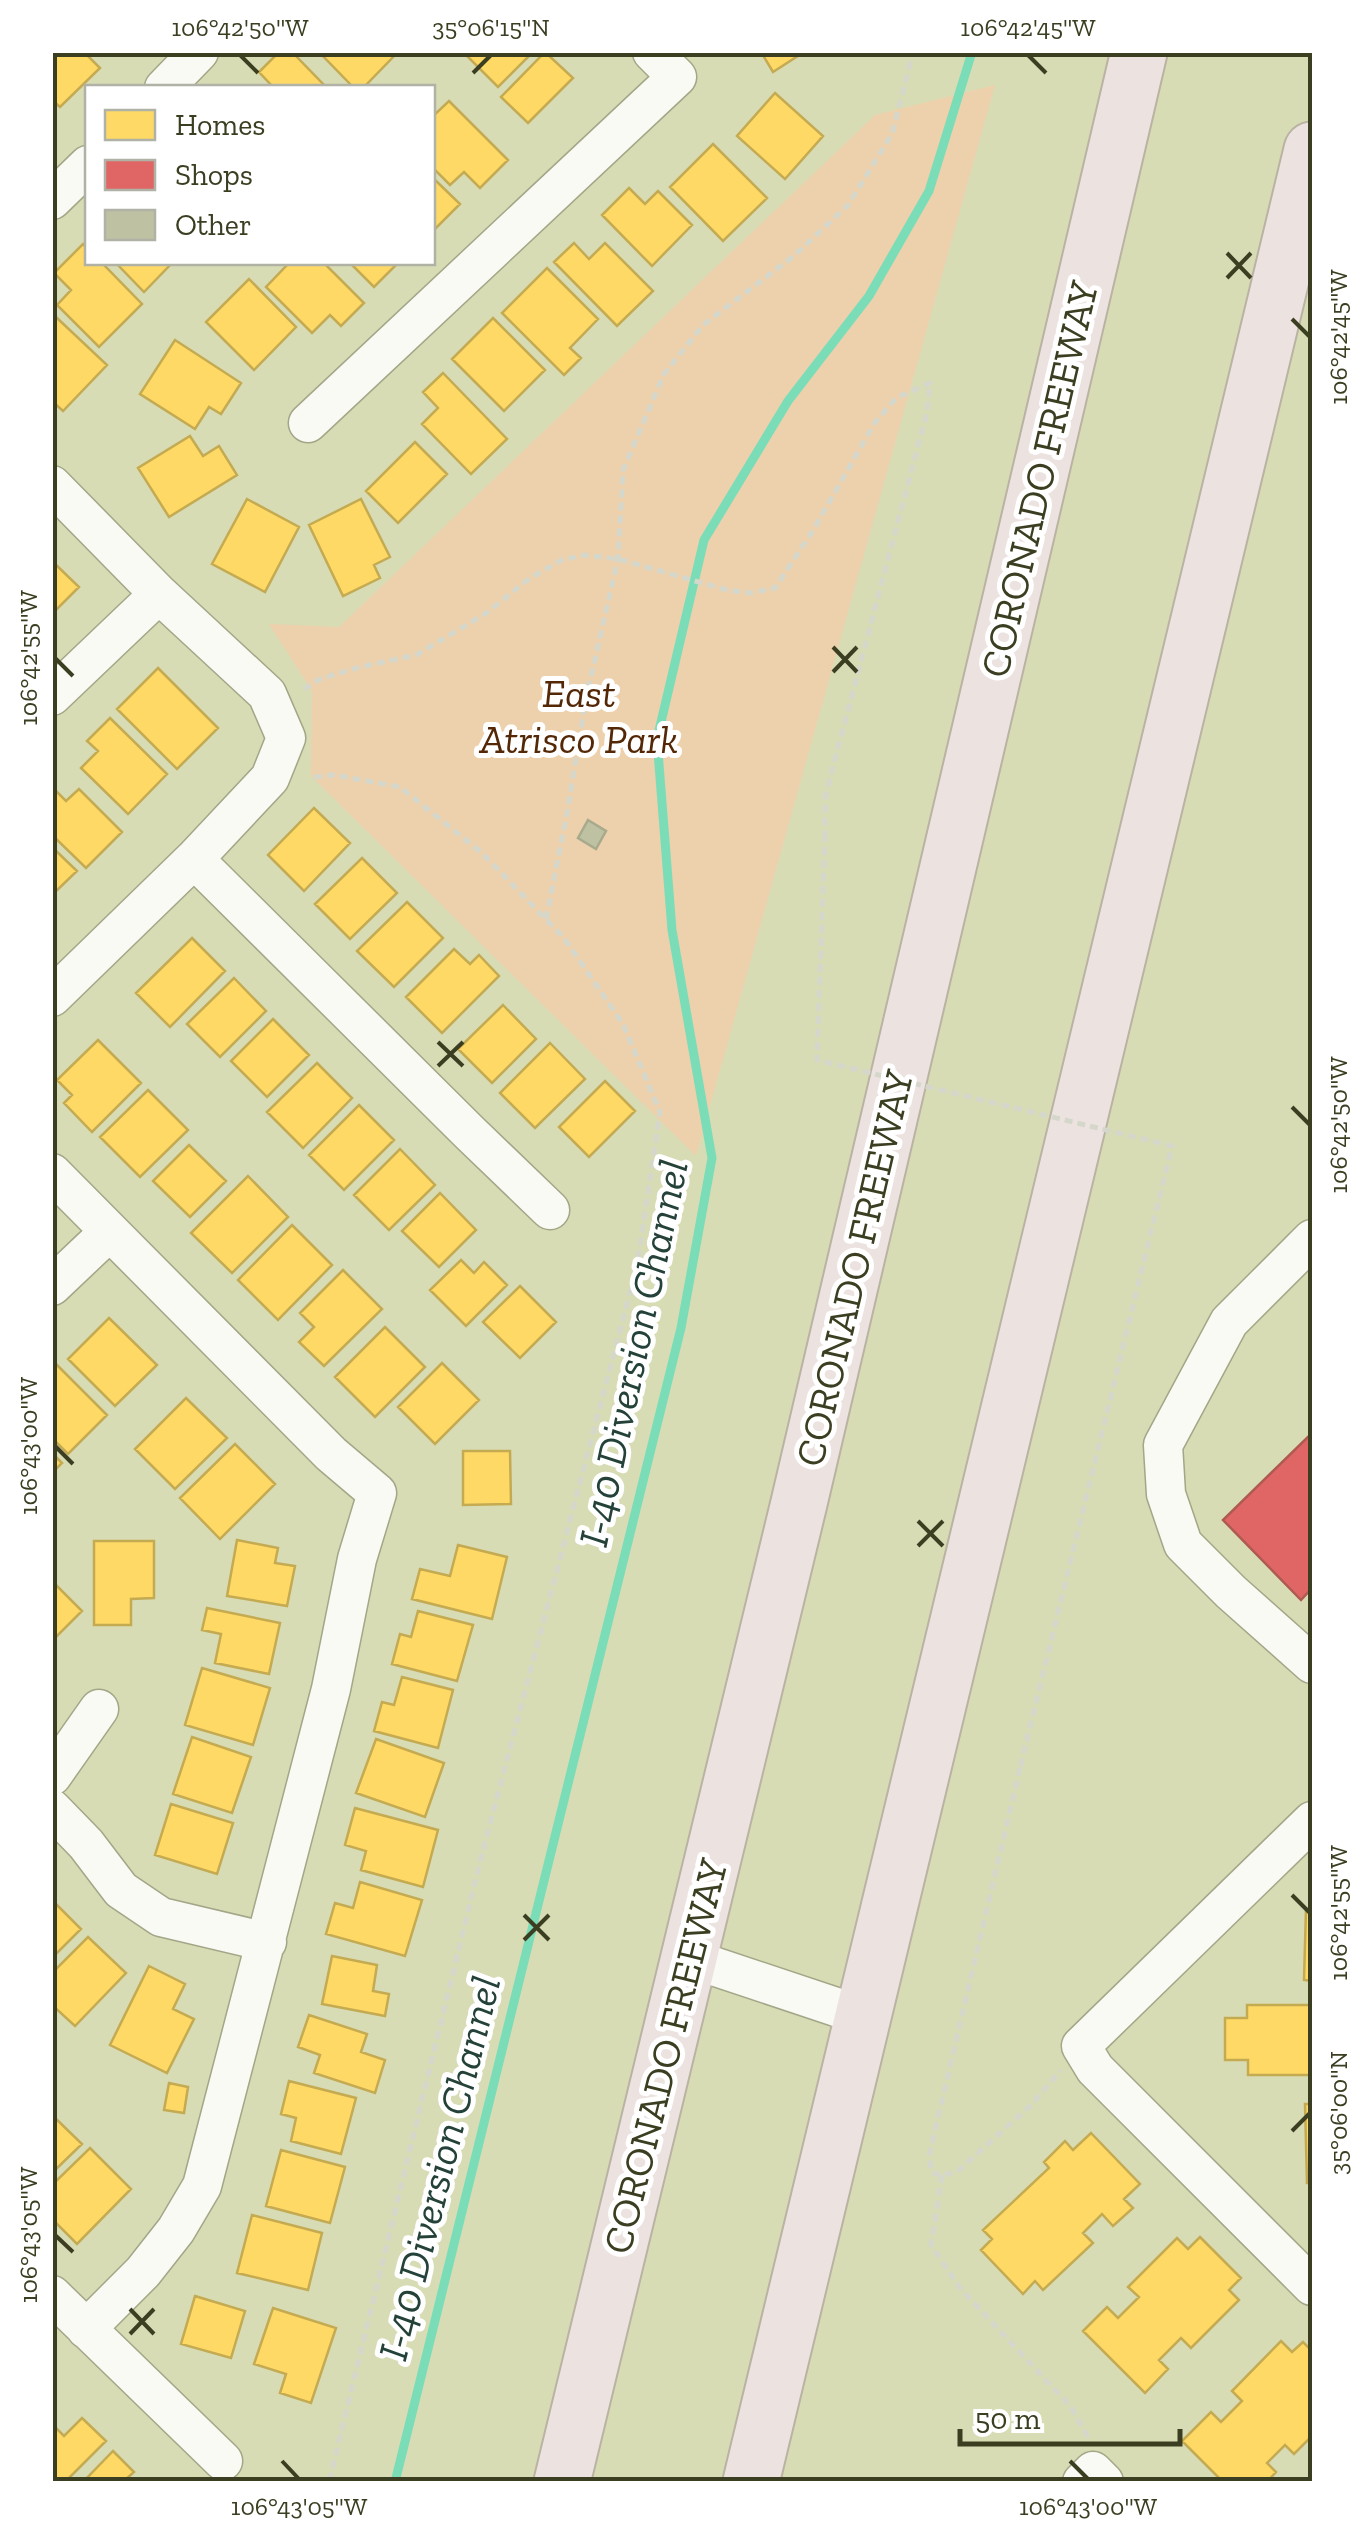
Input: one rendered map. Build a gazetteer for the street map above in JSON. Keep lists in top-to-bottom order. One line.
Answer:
{"streets":{"highway":["CORONADO FREEWAY"]},"water":["I-40 Diversion Channel"],"parks":["East Atrisco Park"],"legend":["Homes","Shops","Other"],"scale_bar":"50 m","coordinates":["106°42'50\"W","35°06'15\"N","106°42'45\"W","106°42'55\"W","106°43'00\"W","35°06'00\"N","106°43'05\"W"]}
